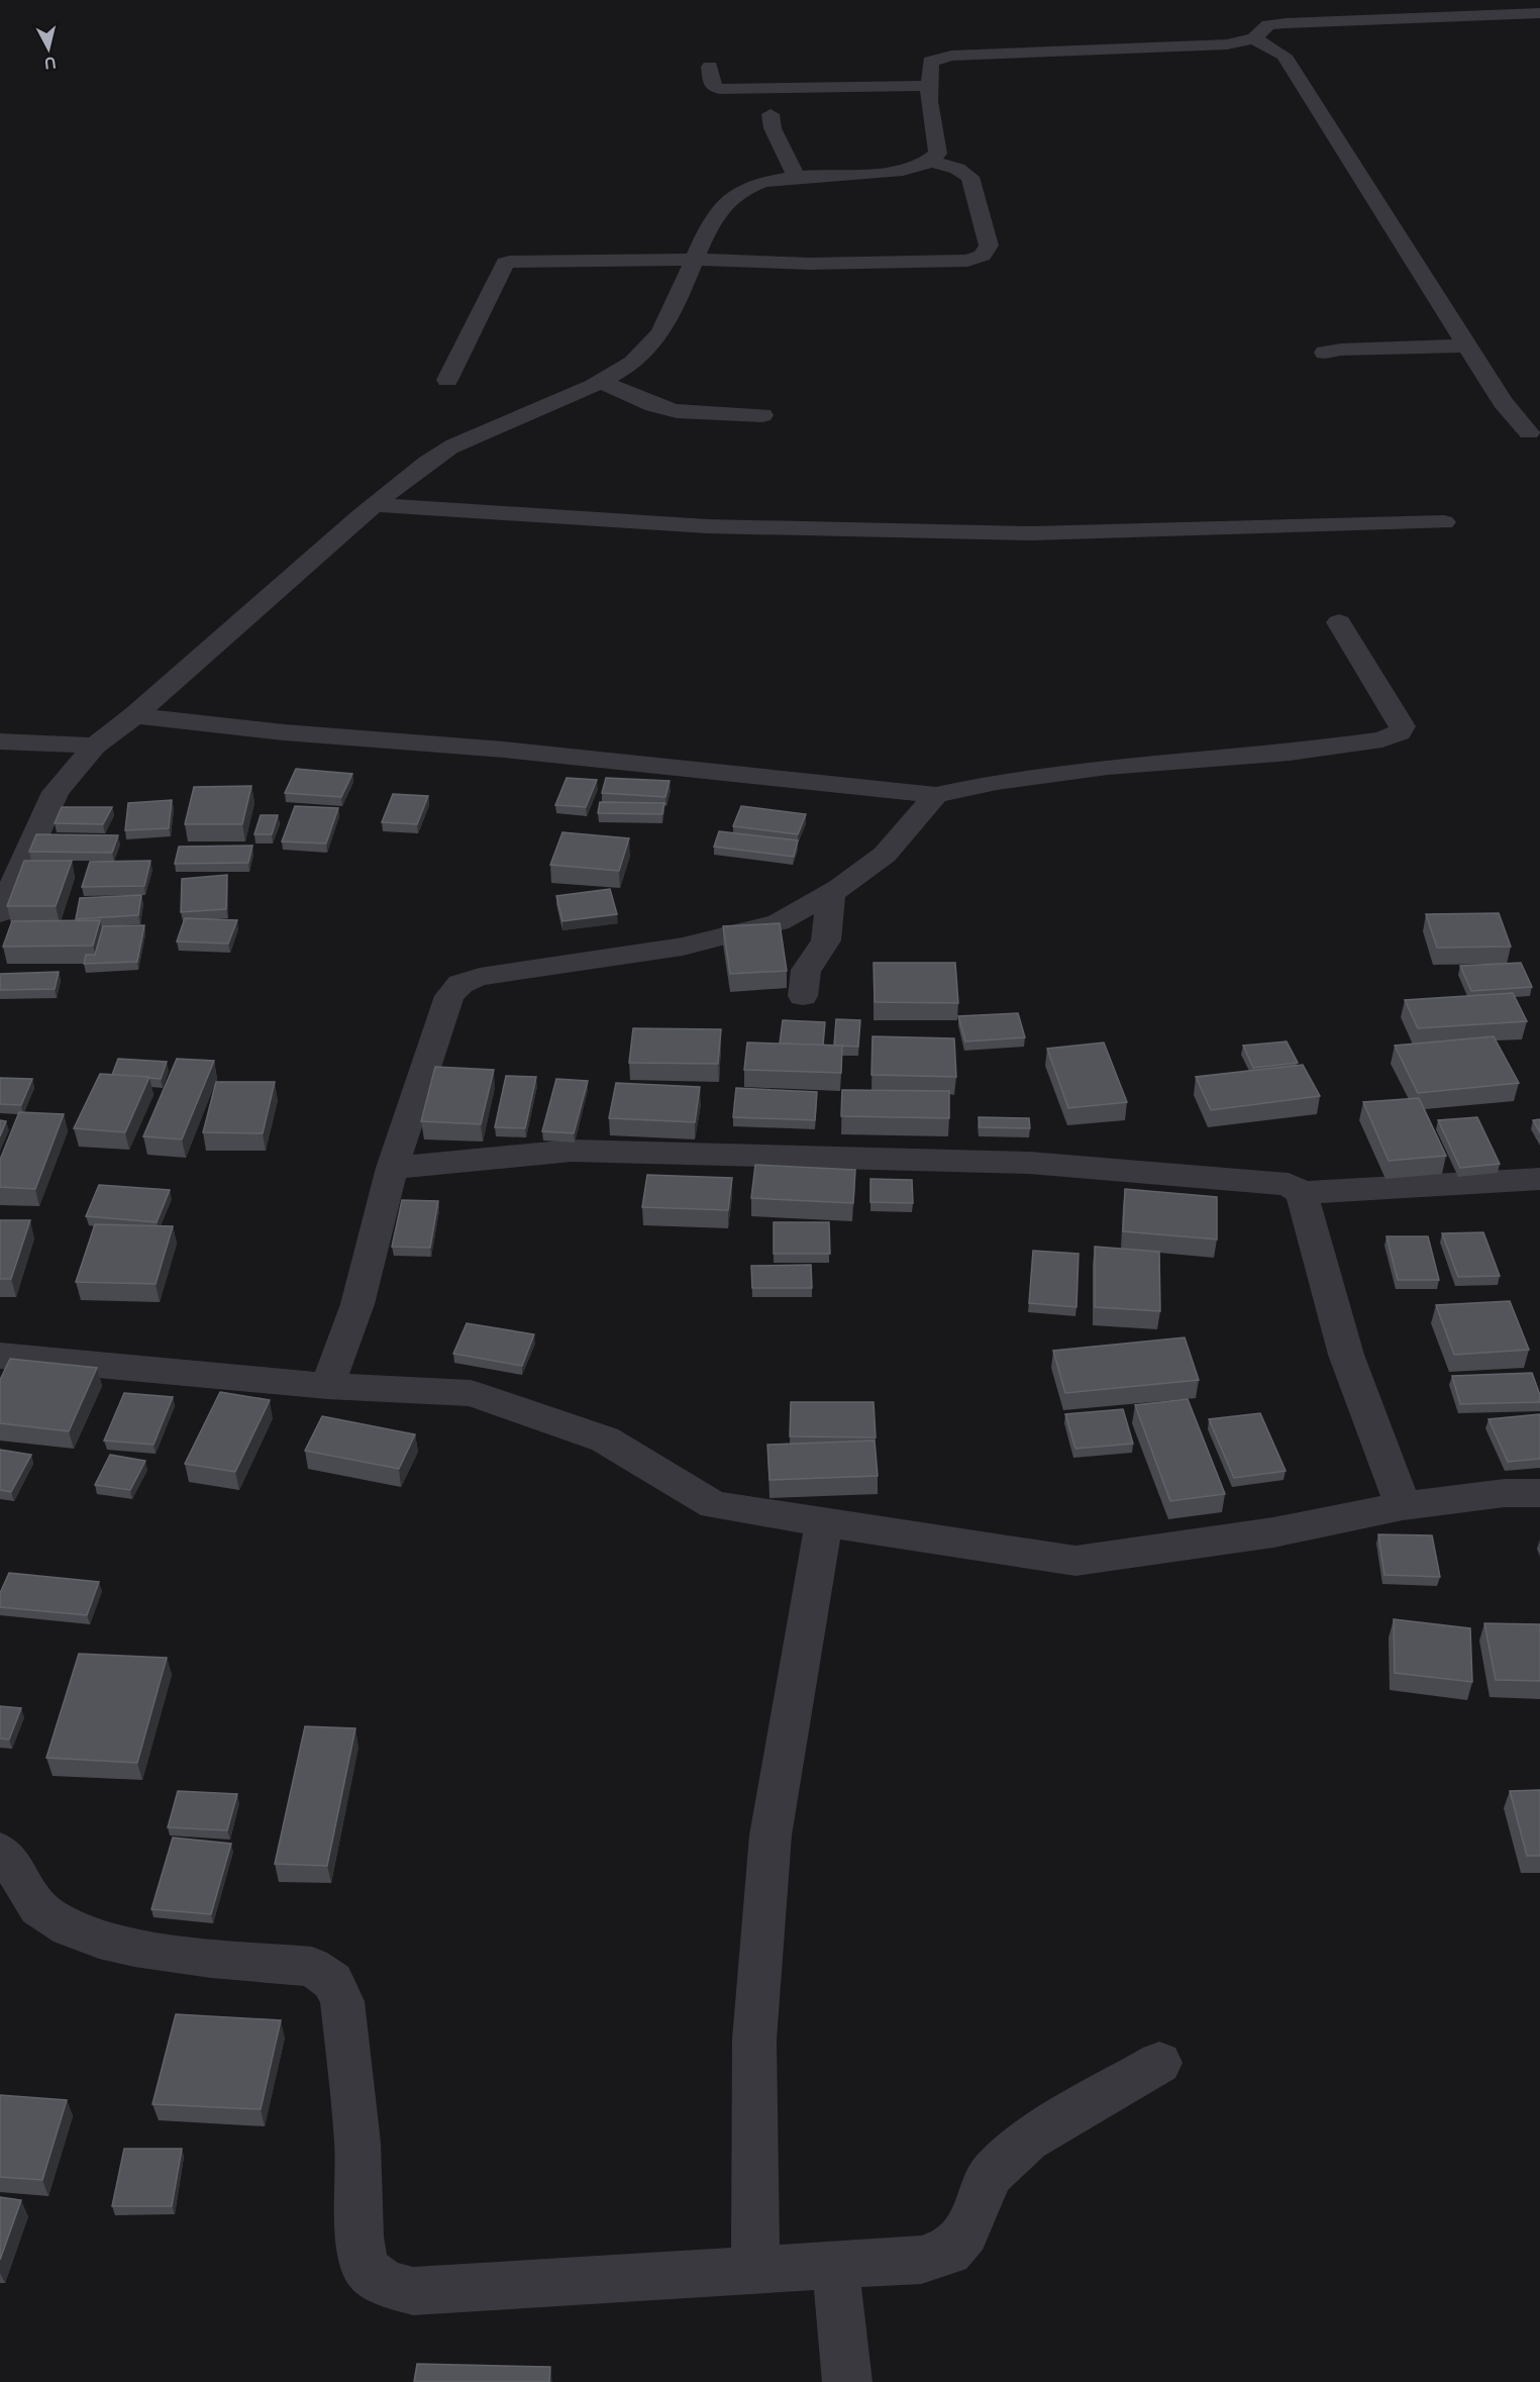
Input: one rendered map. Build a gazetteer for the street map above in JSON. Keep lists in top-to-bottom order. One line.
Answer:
{"north":"bottom"}
